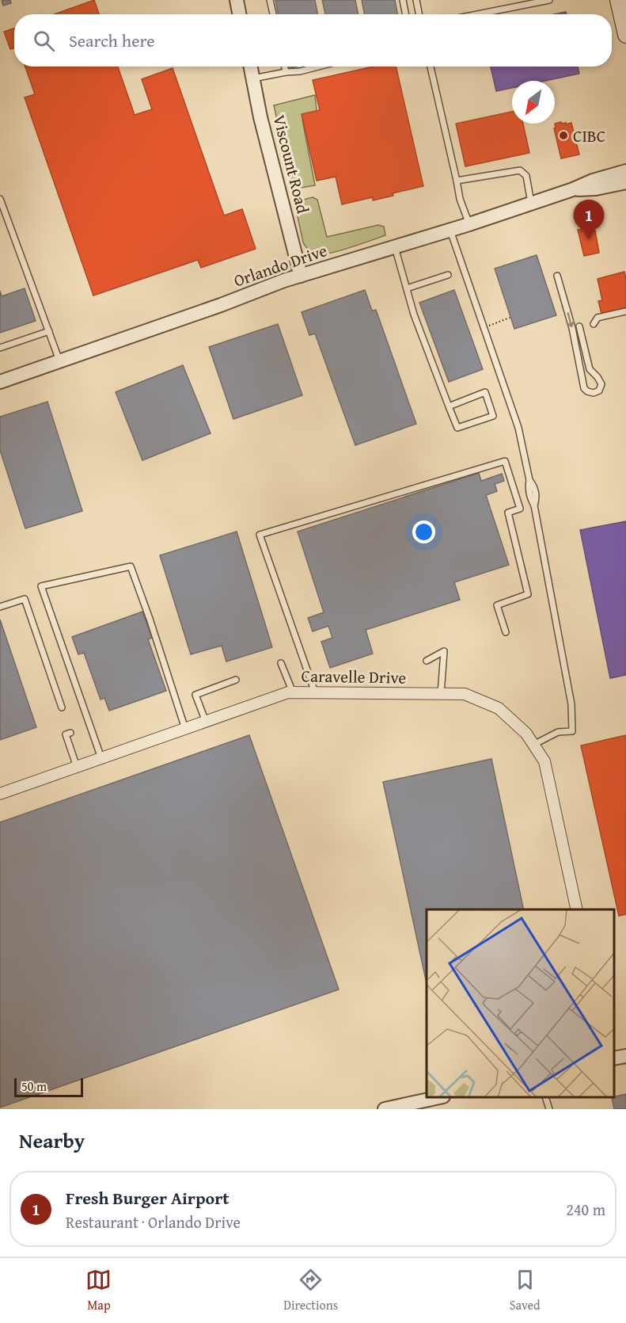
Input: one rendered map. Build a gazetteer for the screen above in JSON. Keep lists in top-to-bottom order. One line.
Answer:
{"streets":{"street":["Viscount Road","Orlando Drive","Caravelle Drive"]},"crossings":[["Viscount Road","Orlando Drive"]],"places":["CIBC"],"scale_bar":"50 m","north":"bottom left","page":{"search":"Search here","pins":"1","scale":"50 m","heading":"Nearby","list":[{"mark":"1","name":"Fresh Burger Airport","note":"Restaurant · Orlando Drive","value":"240 m"}],"nav":["Map","Directions","Saved"]}}
